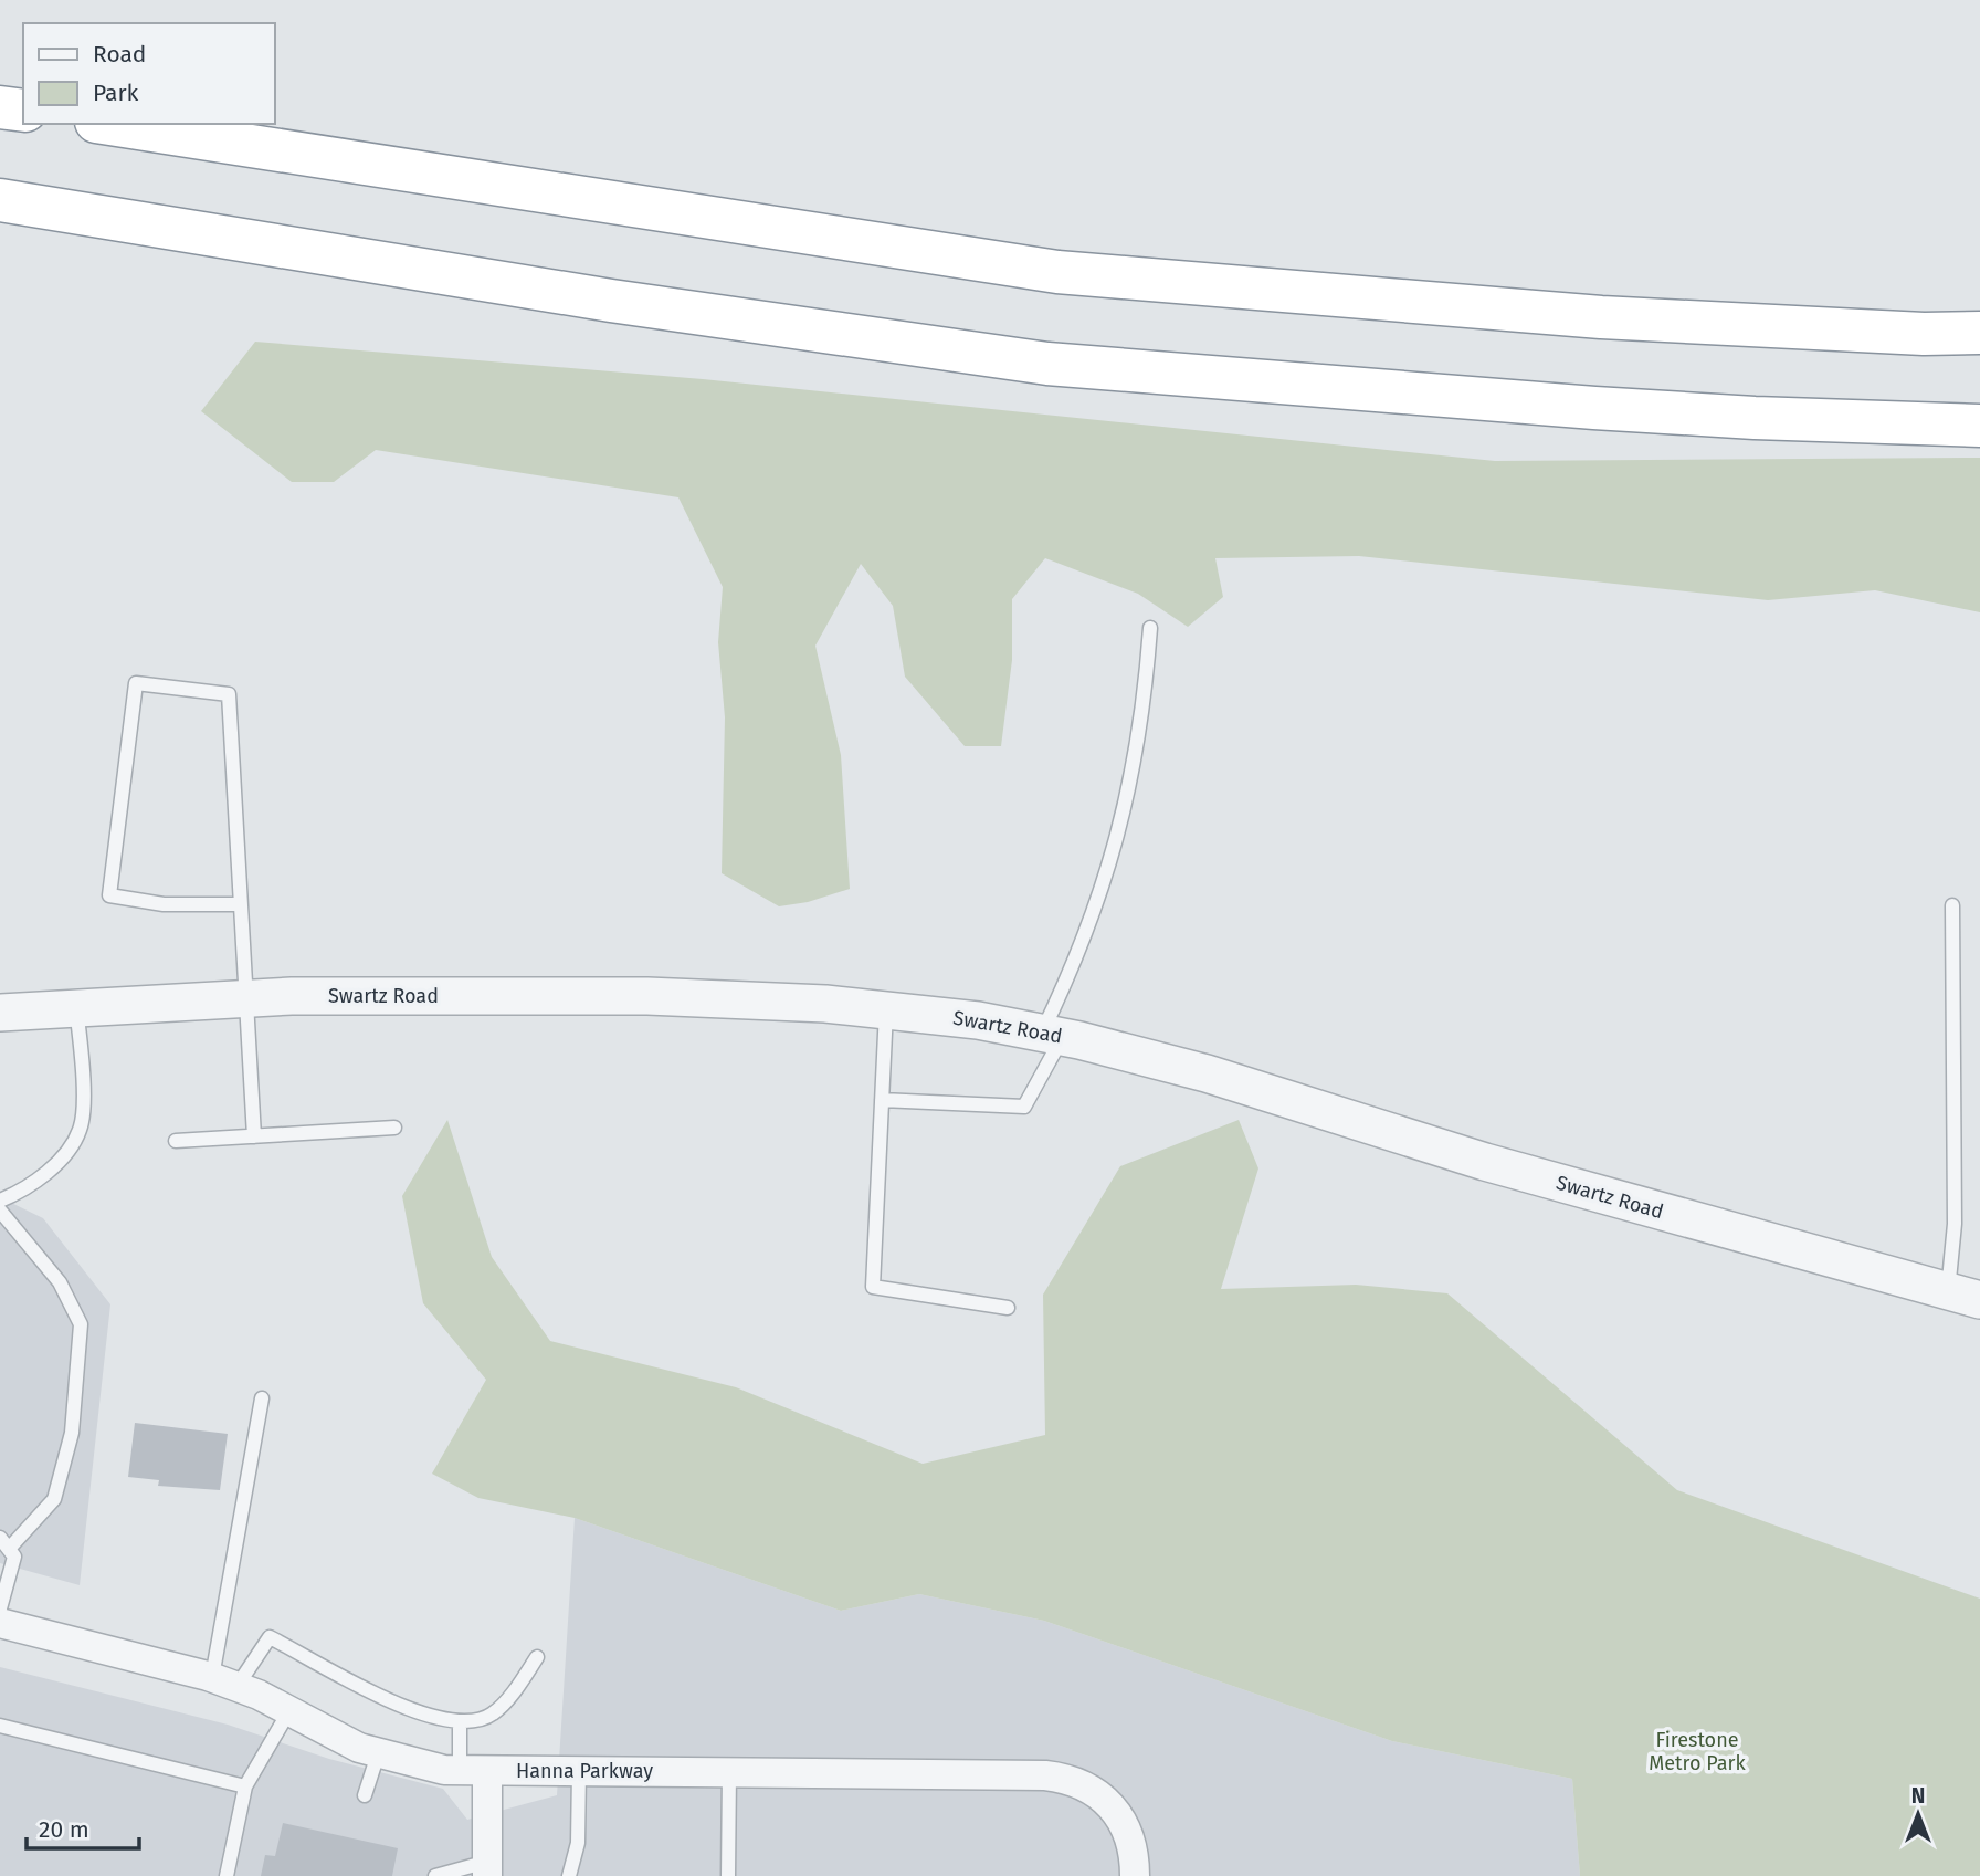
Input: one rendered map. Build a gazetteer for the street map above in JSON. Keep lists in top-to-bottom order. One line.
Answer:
{"streets":{"street":["Swartz Road","Hanna Parkway"]},"parks":["Firestone Metro Park"],"legend":["Road","Park"],"scale_bar":"20 m","north":"top"}
